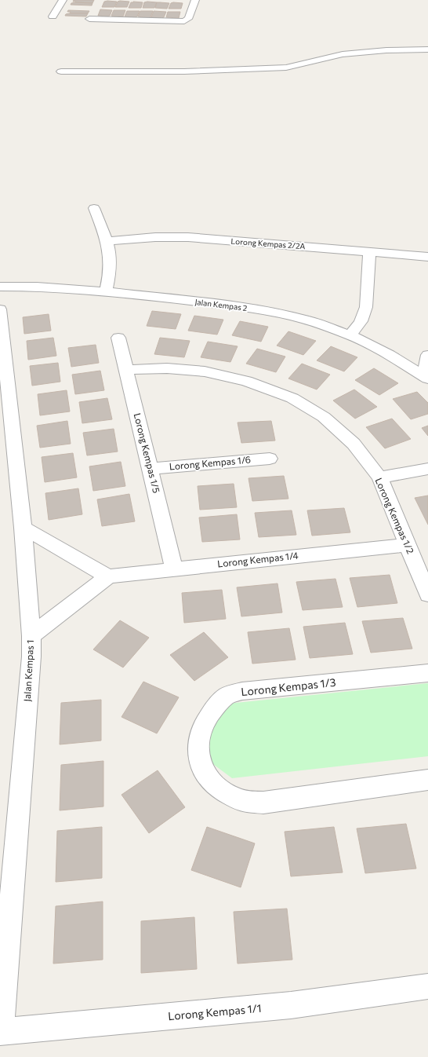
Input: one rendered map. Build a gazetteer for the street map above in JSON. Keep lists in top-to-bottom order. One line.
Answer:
{"streets":{"street":["Lorong Kempas 2/2A","Jalan Kempas 2","Lorong Kempas 1/5","Lorong Kempas 1/6","Lorong Kempas 1/2","Lorong Kempas 1/4","Jalan Kempas 1","Lorong Kempas 1/3","Lorong Kempas 1/1"]},"crossings":[["Lorong Kempas 1/5","Lorong Kempas 1/6"],["Lorong Kempas 1/5","Lorong Kempas 1/2"],["Lorong Kempas 1/5","Lorong Kempas 1/4"],["Lorong Kempas 1/2","Lorong Kempas 1/4"],["Jalan Kempas 1","Lorong Kempas 1/1"]]}
